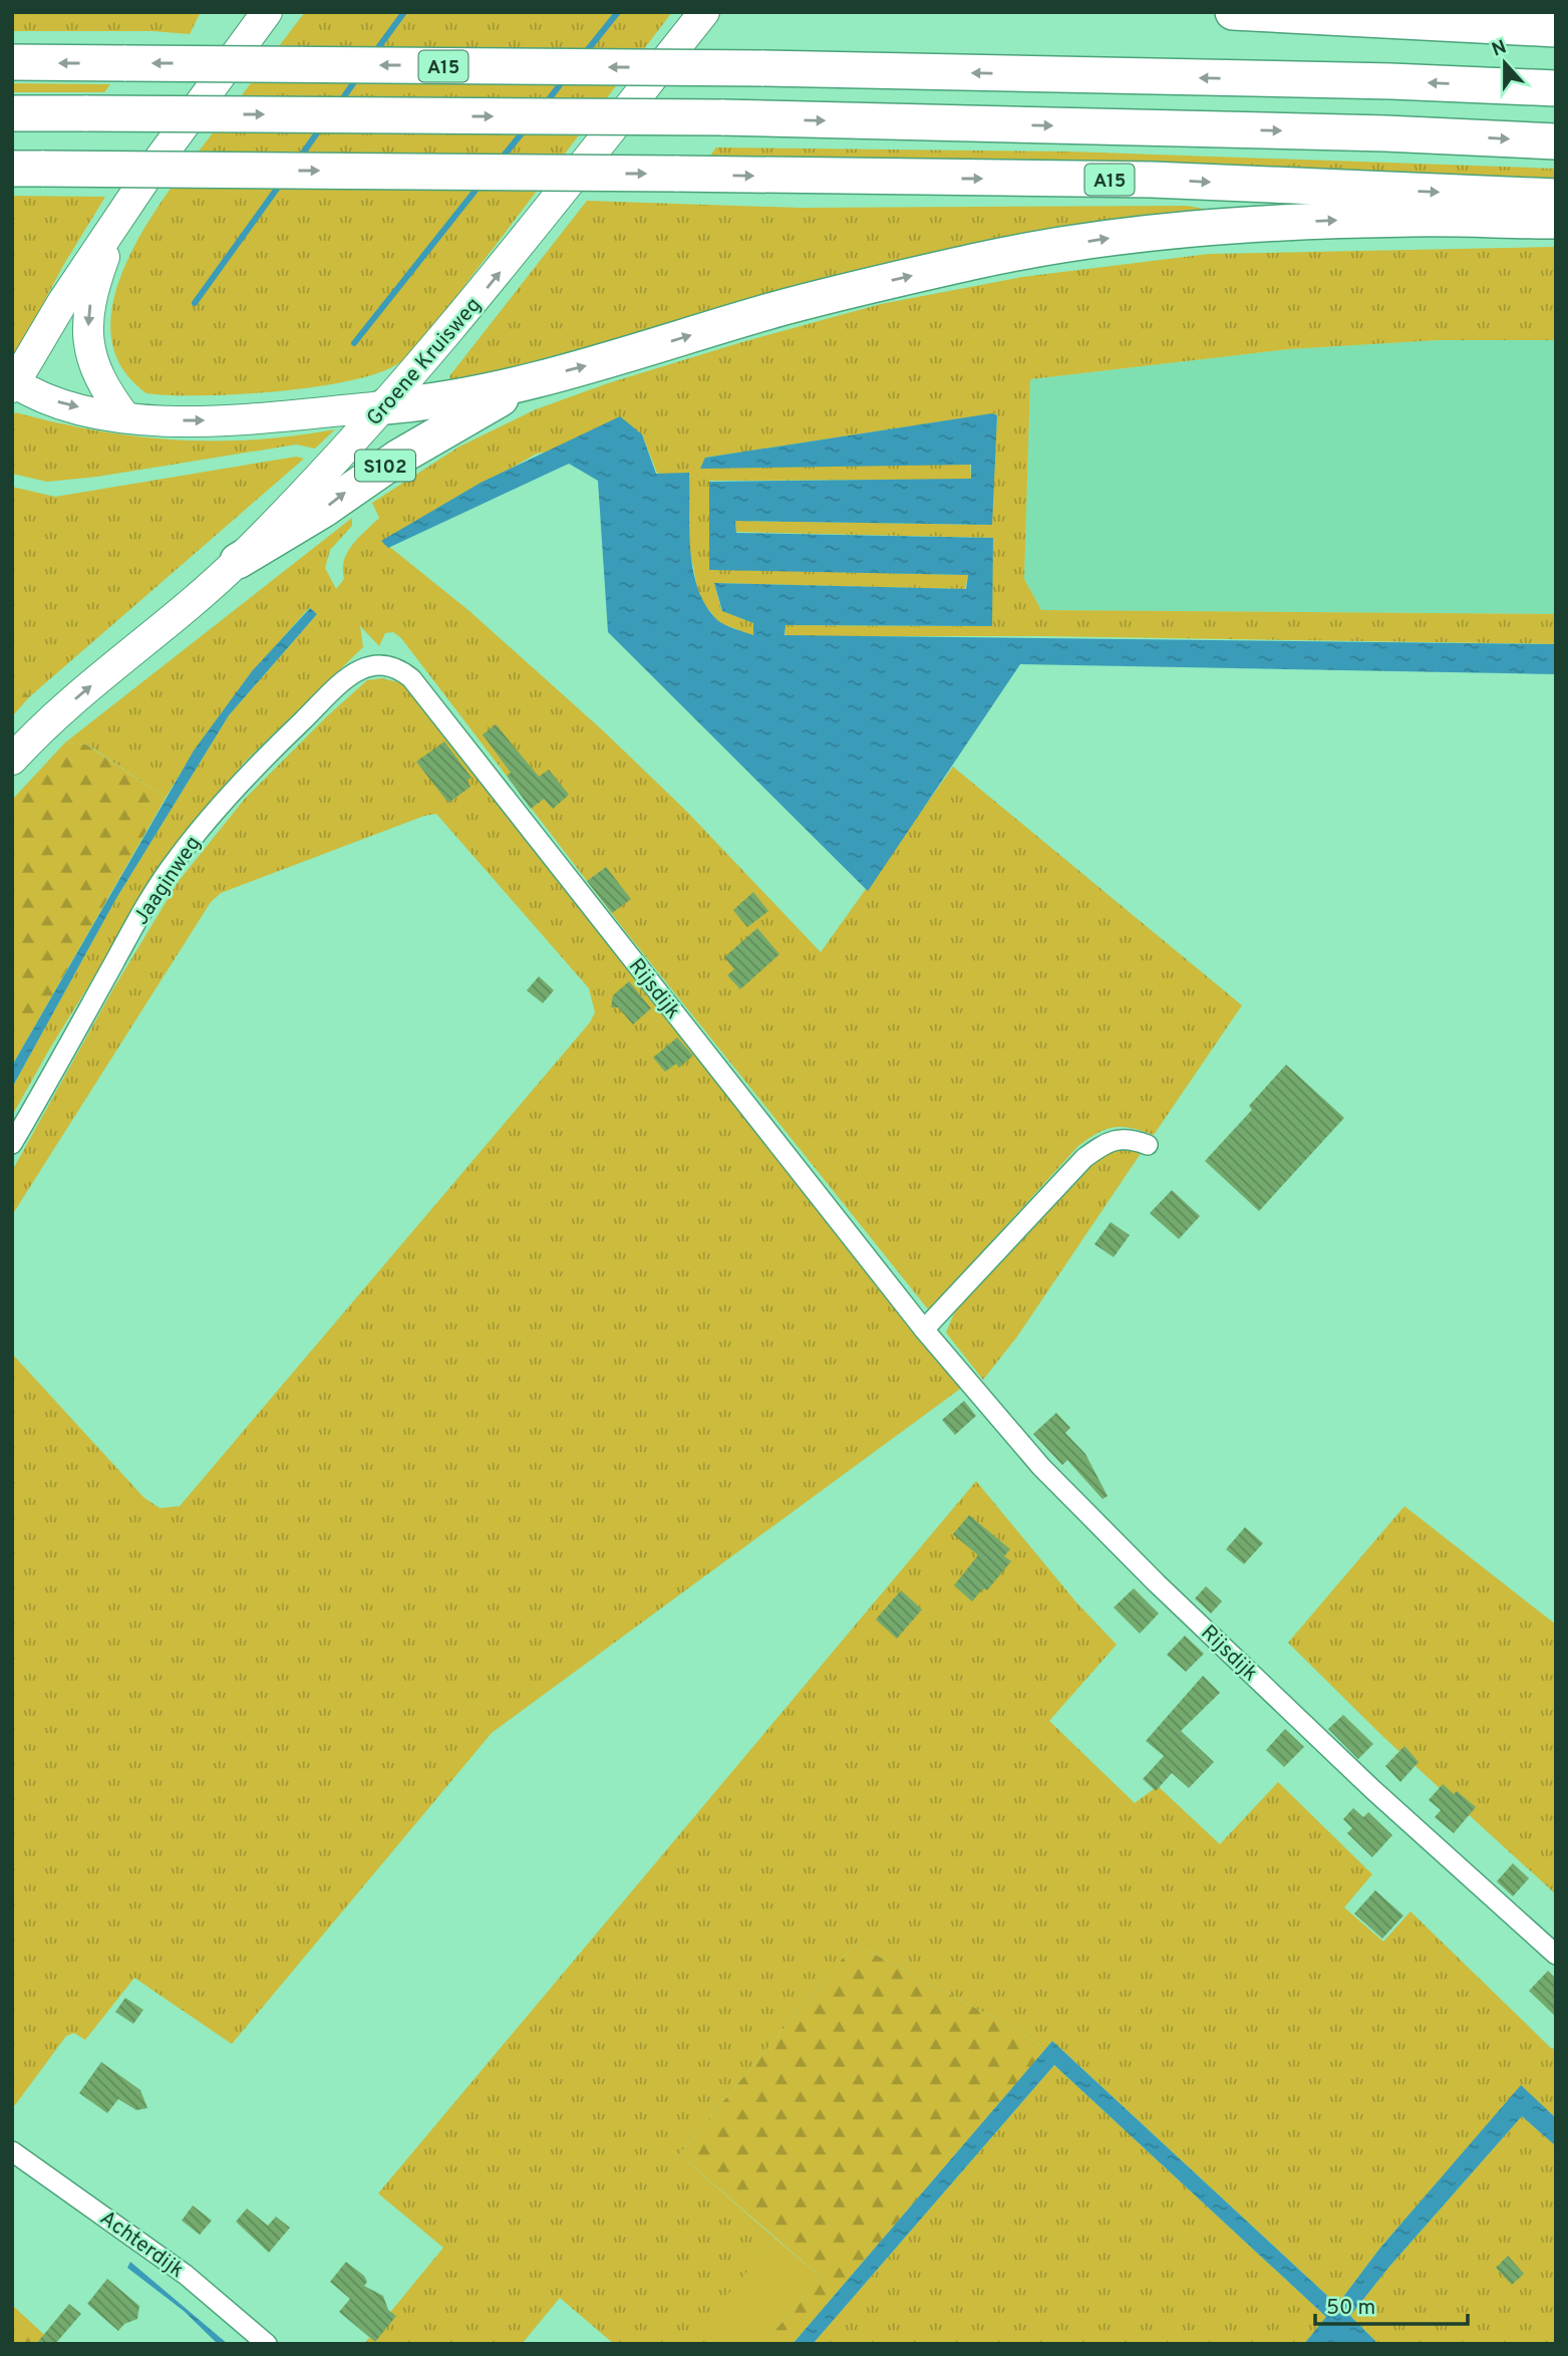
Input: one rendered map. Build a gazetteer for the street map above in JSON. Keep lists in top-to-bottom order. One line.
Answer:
{"streets":{"highway":["A15","S102"],"main road":["Groene Kruisweg"],"street":["Jaaginweg","Rijsdijk","Achterdijk"]},"crossings":[["Groene Kruisweg","S102"],["Jaaginweg","Rijsdijk"]],"one_way":["Groene Kruisweg"],"scale_bar":"50 m","north":"top"}
